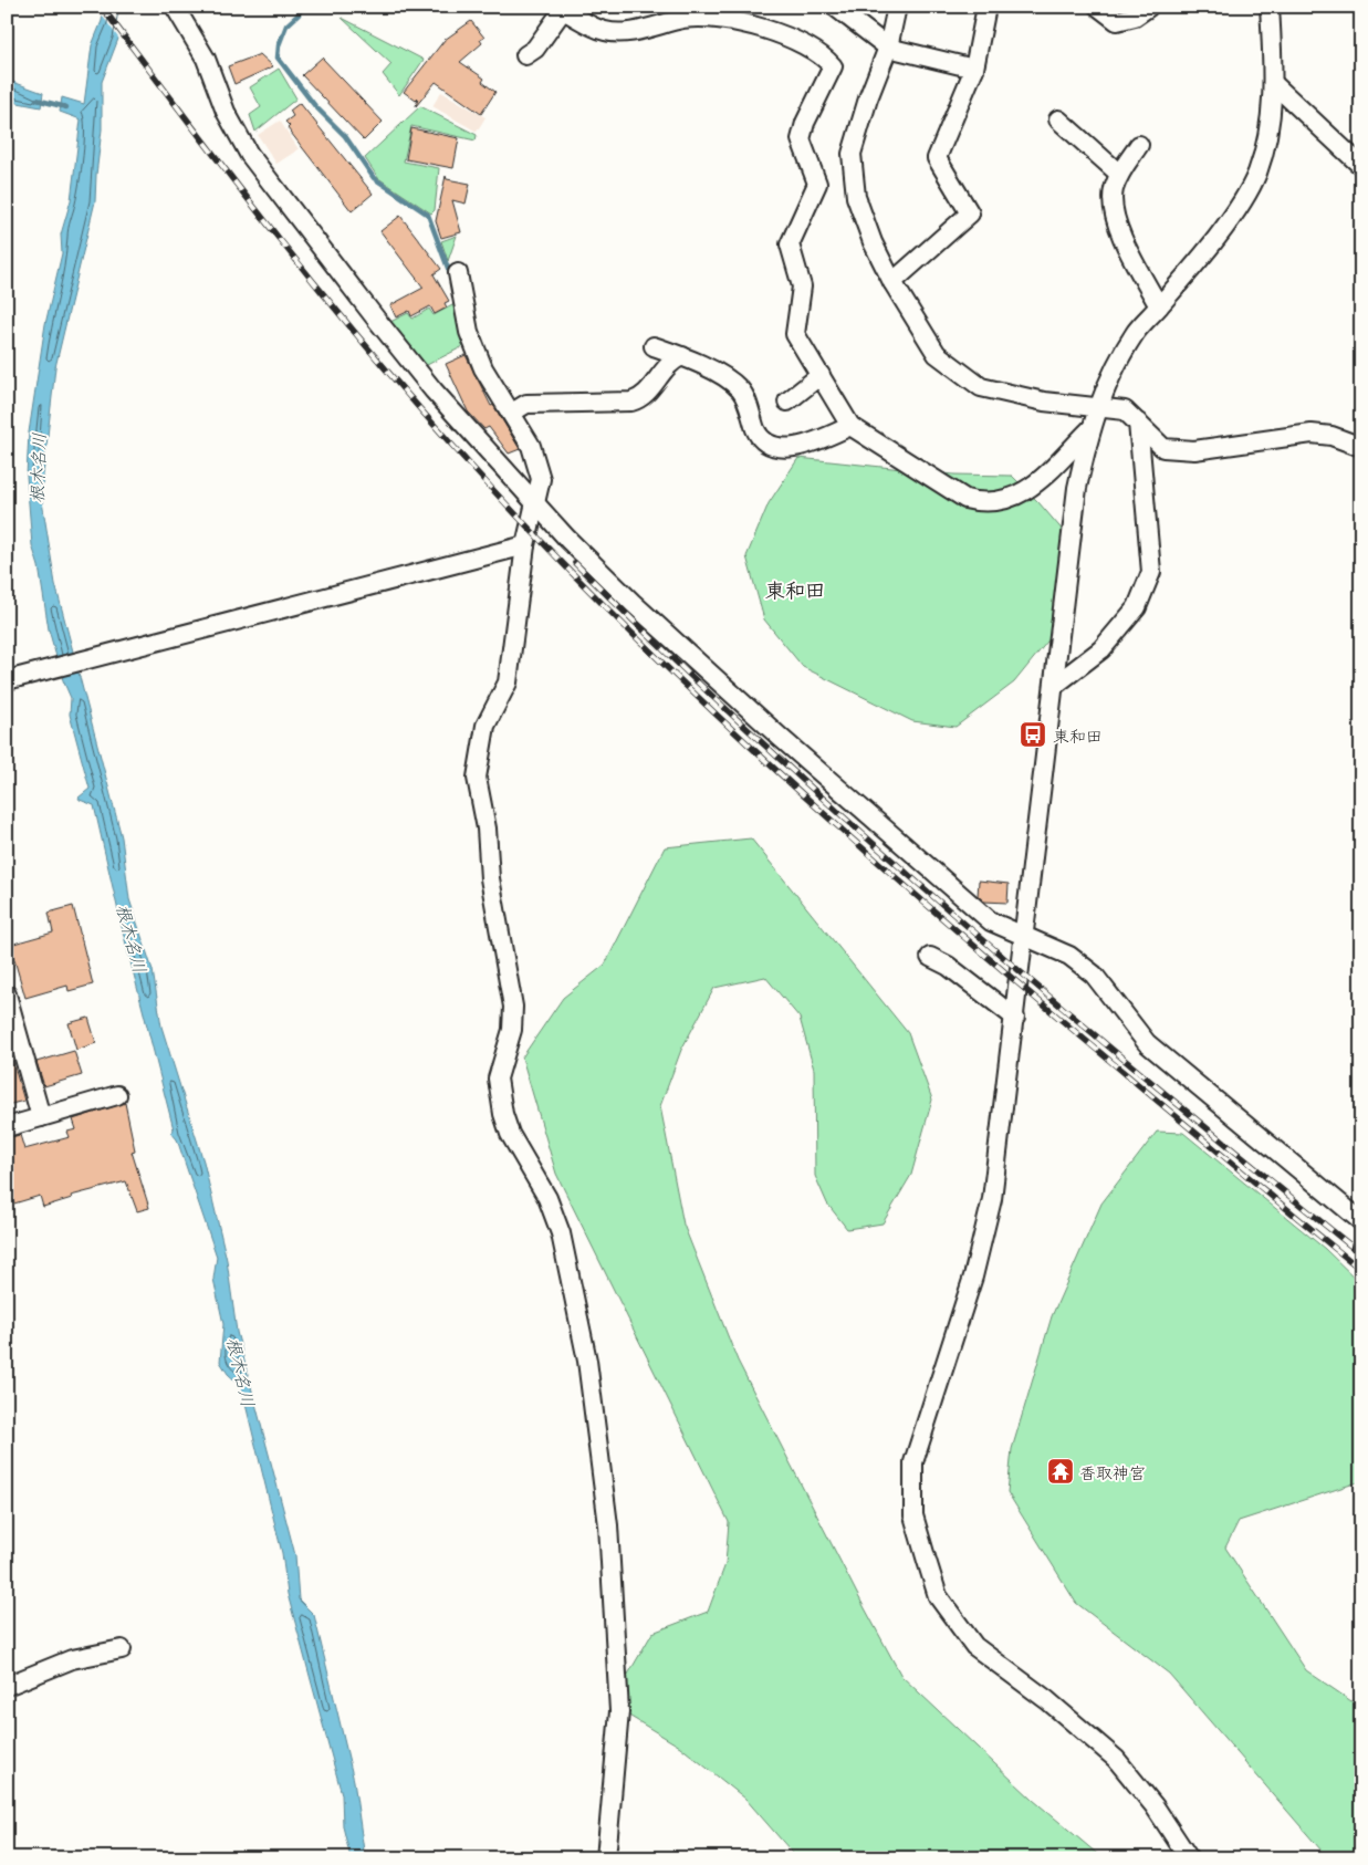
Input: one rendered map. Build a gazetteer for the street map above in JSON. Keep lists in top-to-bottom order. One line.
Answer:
{"districts":["東和田"],"water":["根木名川"],"places":{"bus stop":["東和田"],"temple":["香取神宮"]}}
